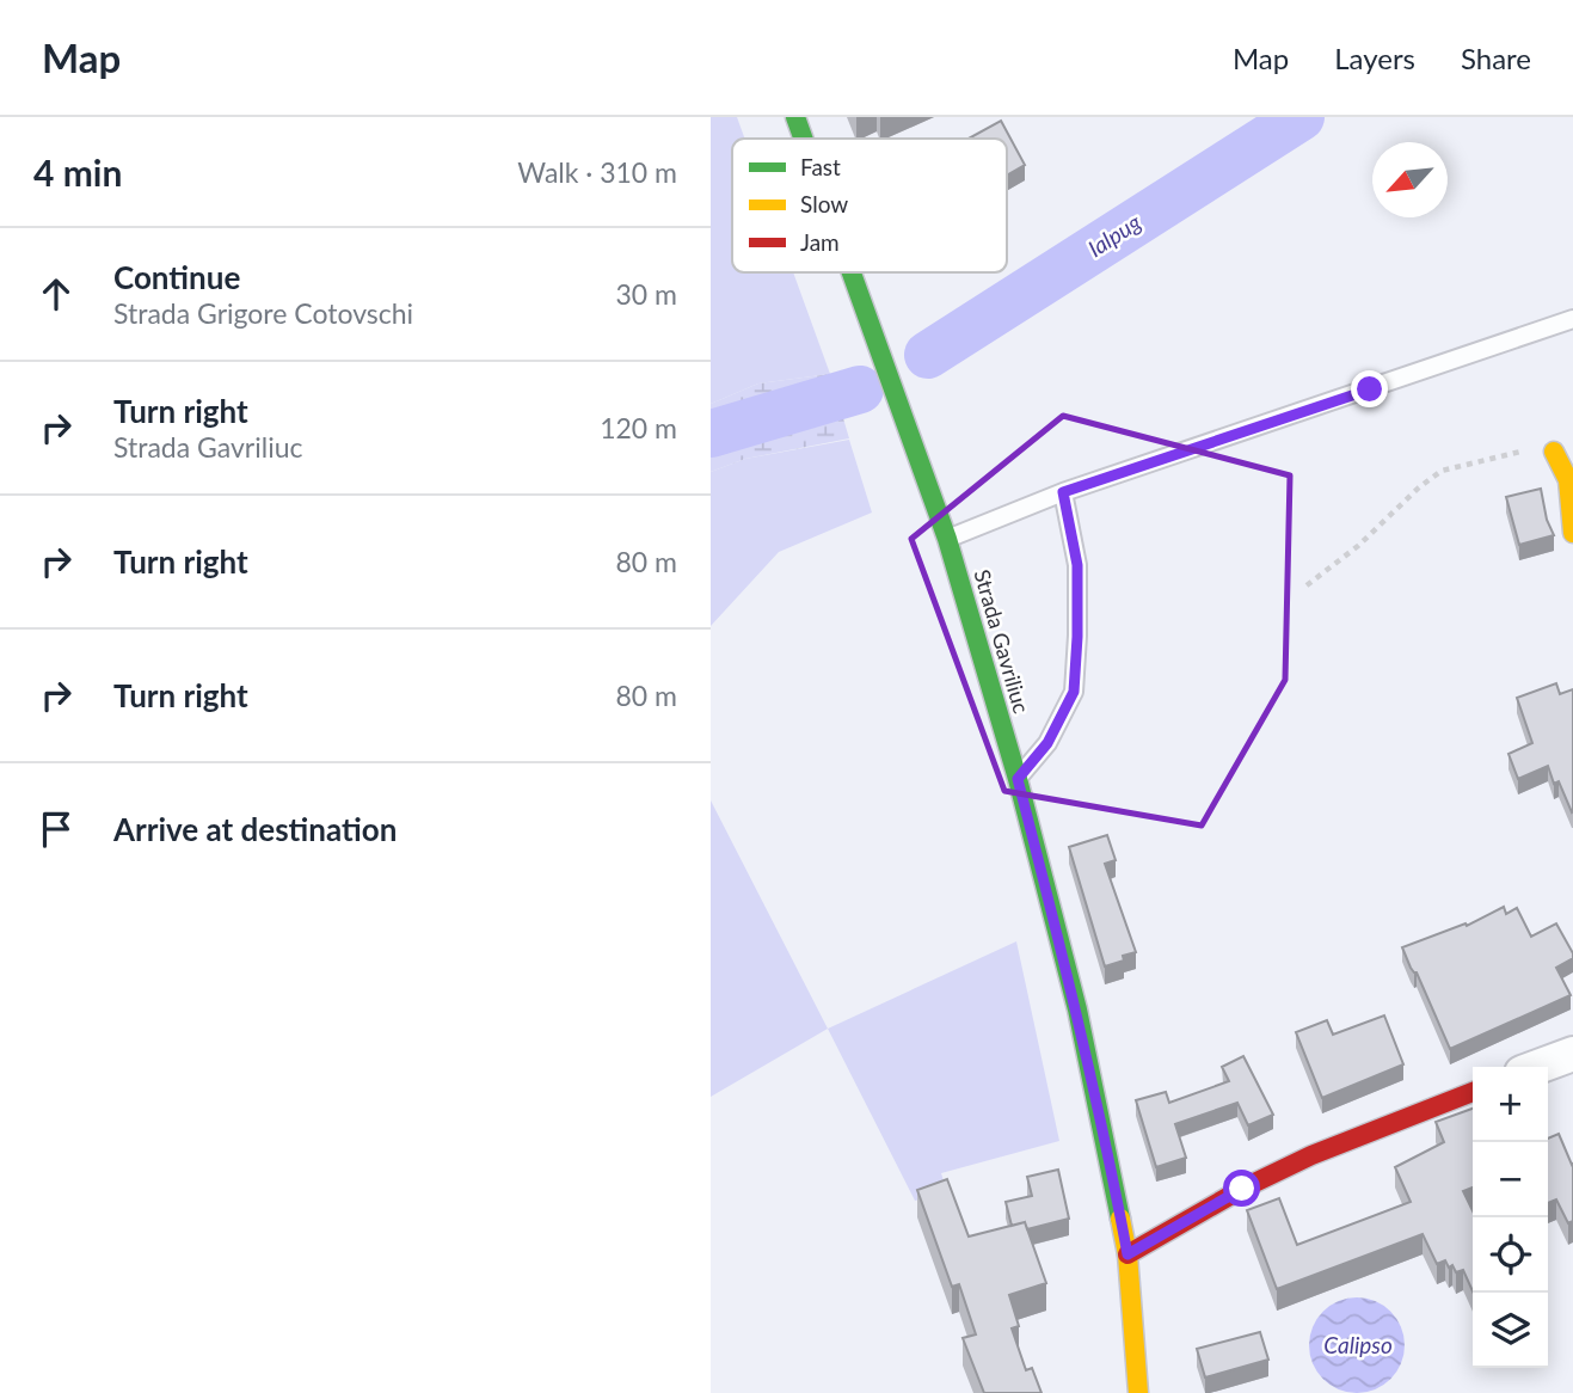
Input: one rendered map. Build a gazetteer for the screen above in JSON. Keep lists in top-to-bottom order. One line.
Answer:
{"streets":{"street":["Strada Gavriliuc"]},"water":["Ialpug","Calipso"],"legend":["Fast","Slow","Jam"],"north":"bottom left","page":{"header":"Map","nav":["Map","Layers","Share"],"heading":["4 min","Walk · 310 m"],"list":[["Continue","Strada Grigore Cotovschi","30 m"],["Turn right","Strada Gavriliuc","120 m"],["Turn right","80 m"],["Turn right","80 m"],"Arrive at destination"],"map_buttons":["+","−"]}}
